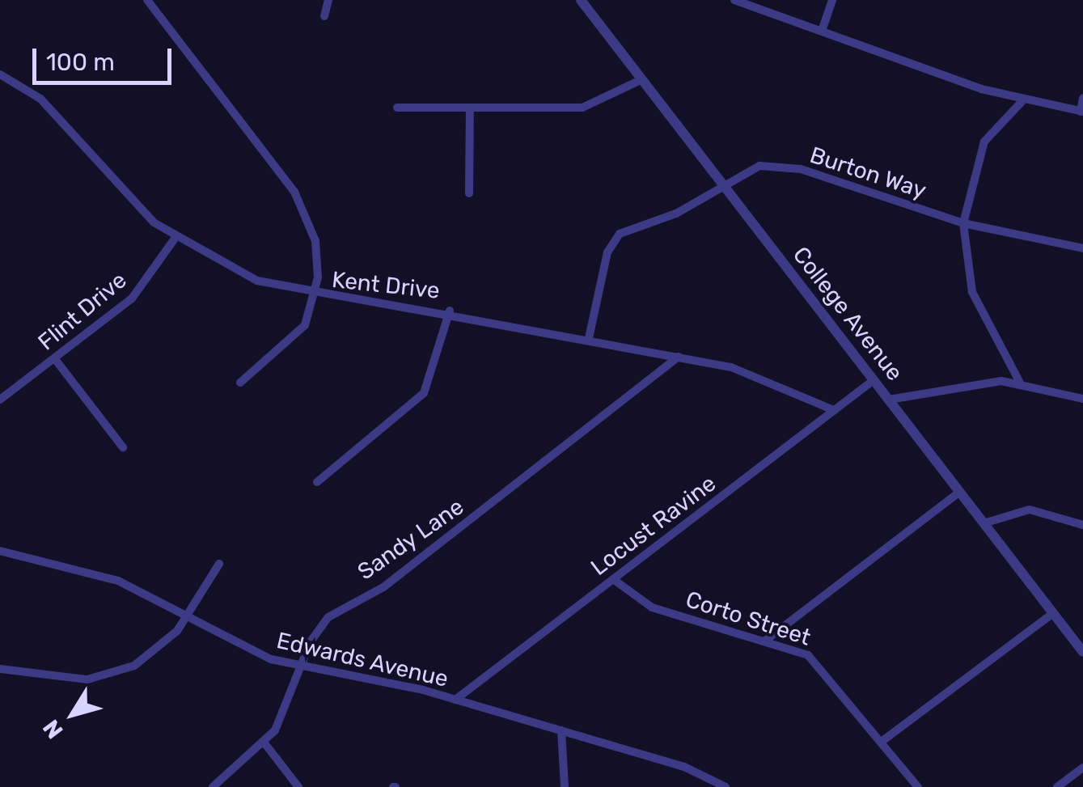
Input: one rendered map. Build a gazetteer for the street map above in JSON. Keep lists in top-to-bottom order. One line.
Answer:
{"streets":{"street":["Burton Way","Kent Drive","Flint Drive","College Avenue","Locust Ravine","Sandy Lane","Corto Street","Edwards Avenue"]},"crossings":[["Burton Way","Kent Drive"],["Burton Way","College Avenue"],["Kent Drive","Flint Drive"],["Kent Drive","Locust Ravine"],["Kent Drive","Sandy Lane"],["College Avenue","Locust Ravine"],["Locust Ravine","Corto Street"],["Locust Ravine","Edwards Avenue"],["Sandy Lane","Edwards Avenue"]],"scale_bar":"100 m","north":"bottom left"}
